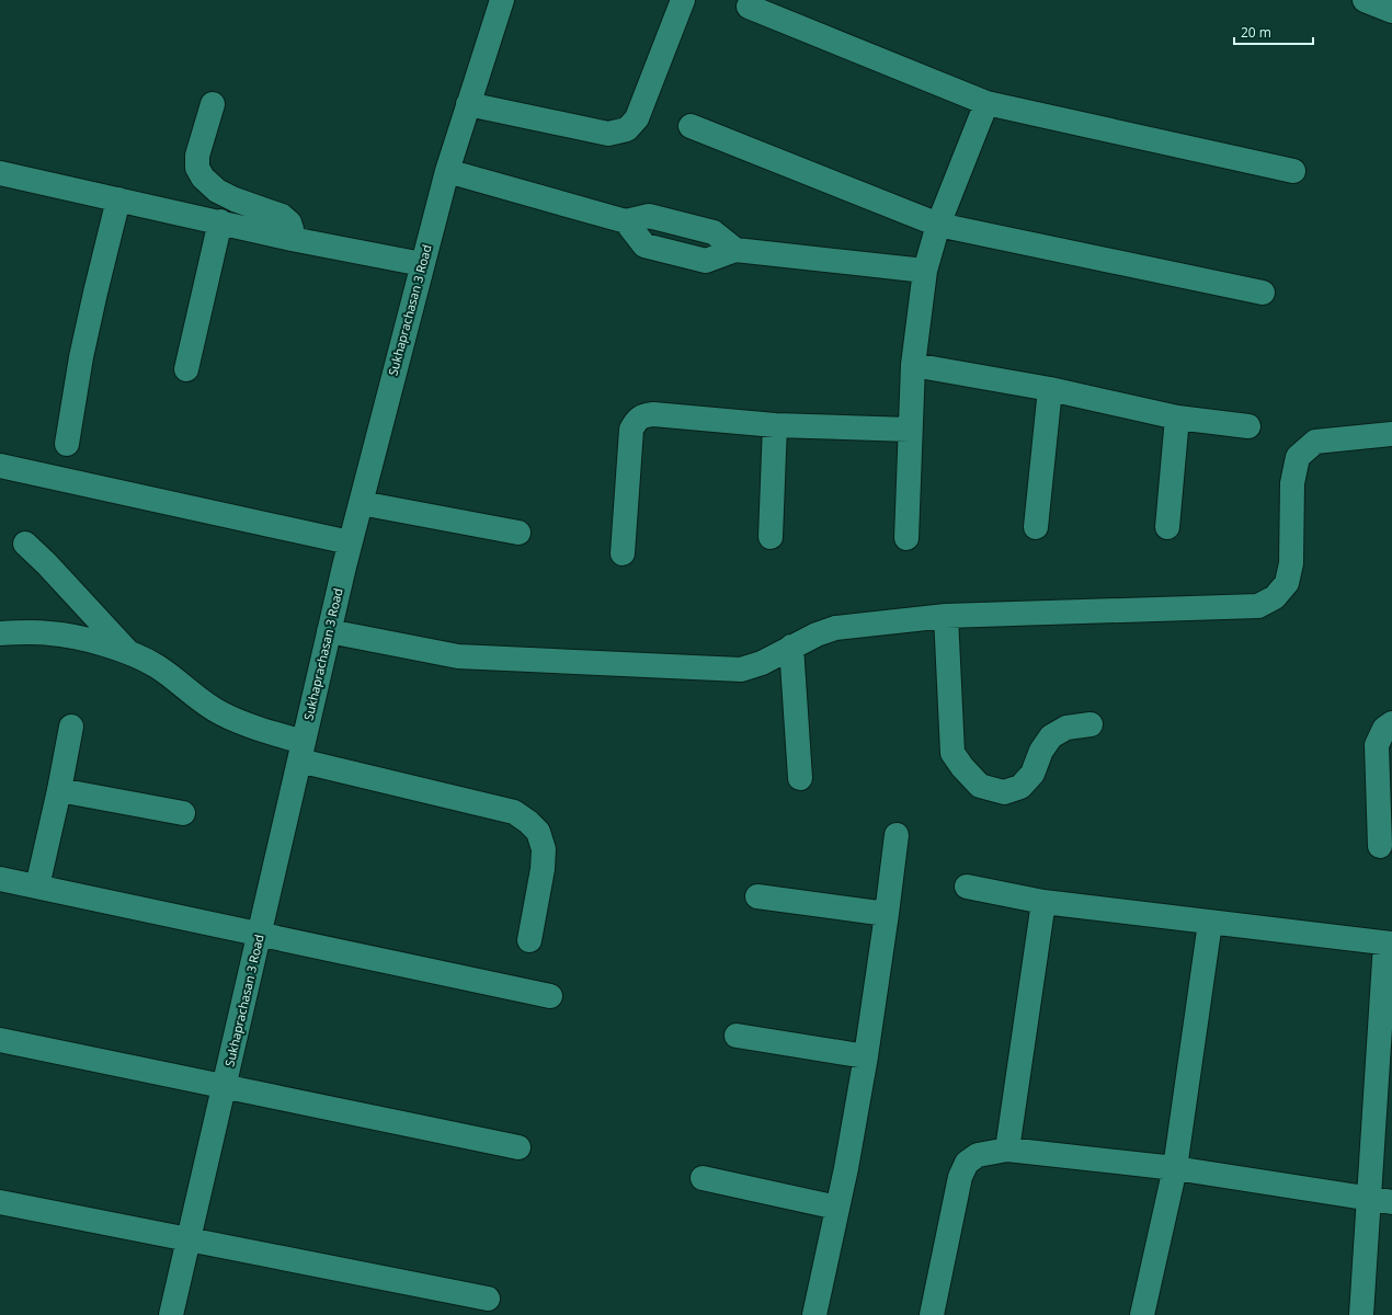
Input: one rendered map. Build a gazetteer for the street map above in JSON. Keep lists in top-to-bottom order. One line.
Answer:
{"streets":{"street":["Sukhaprachasan 3 Road"]},"scale_bar":"20 m"}
